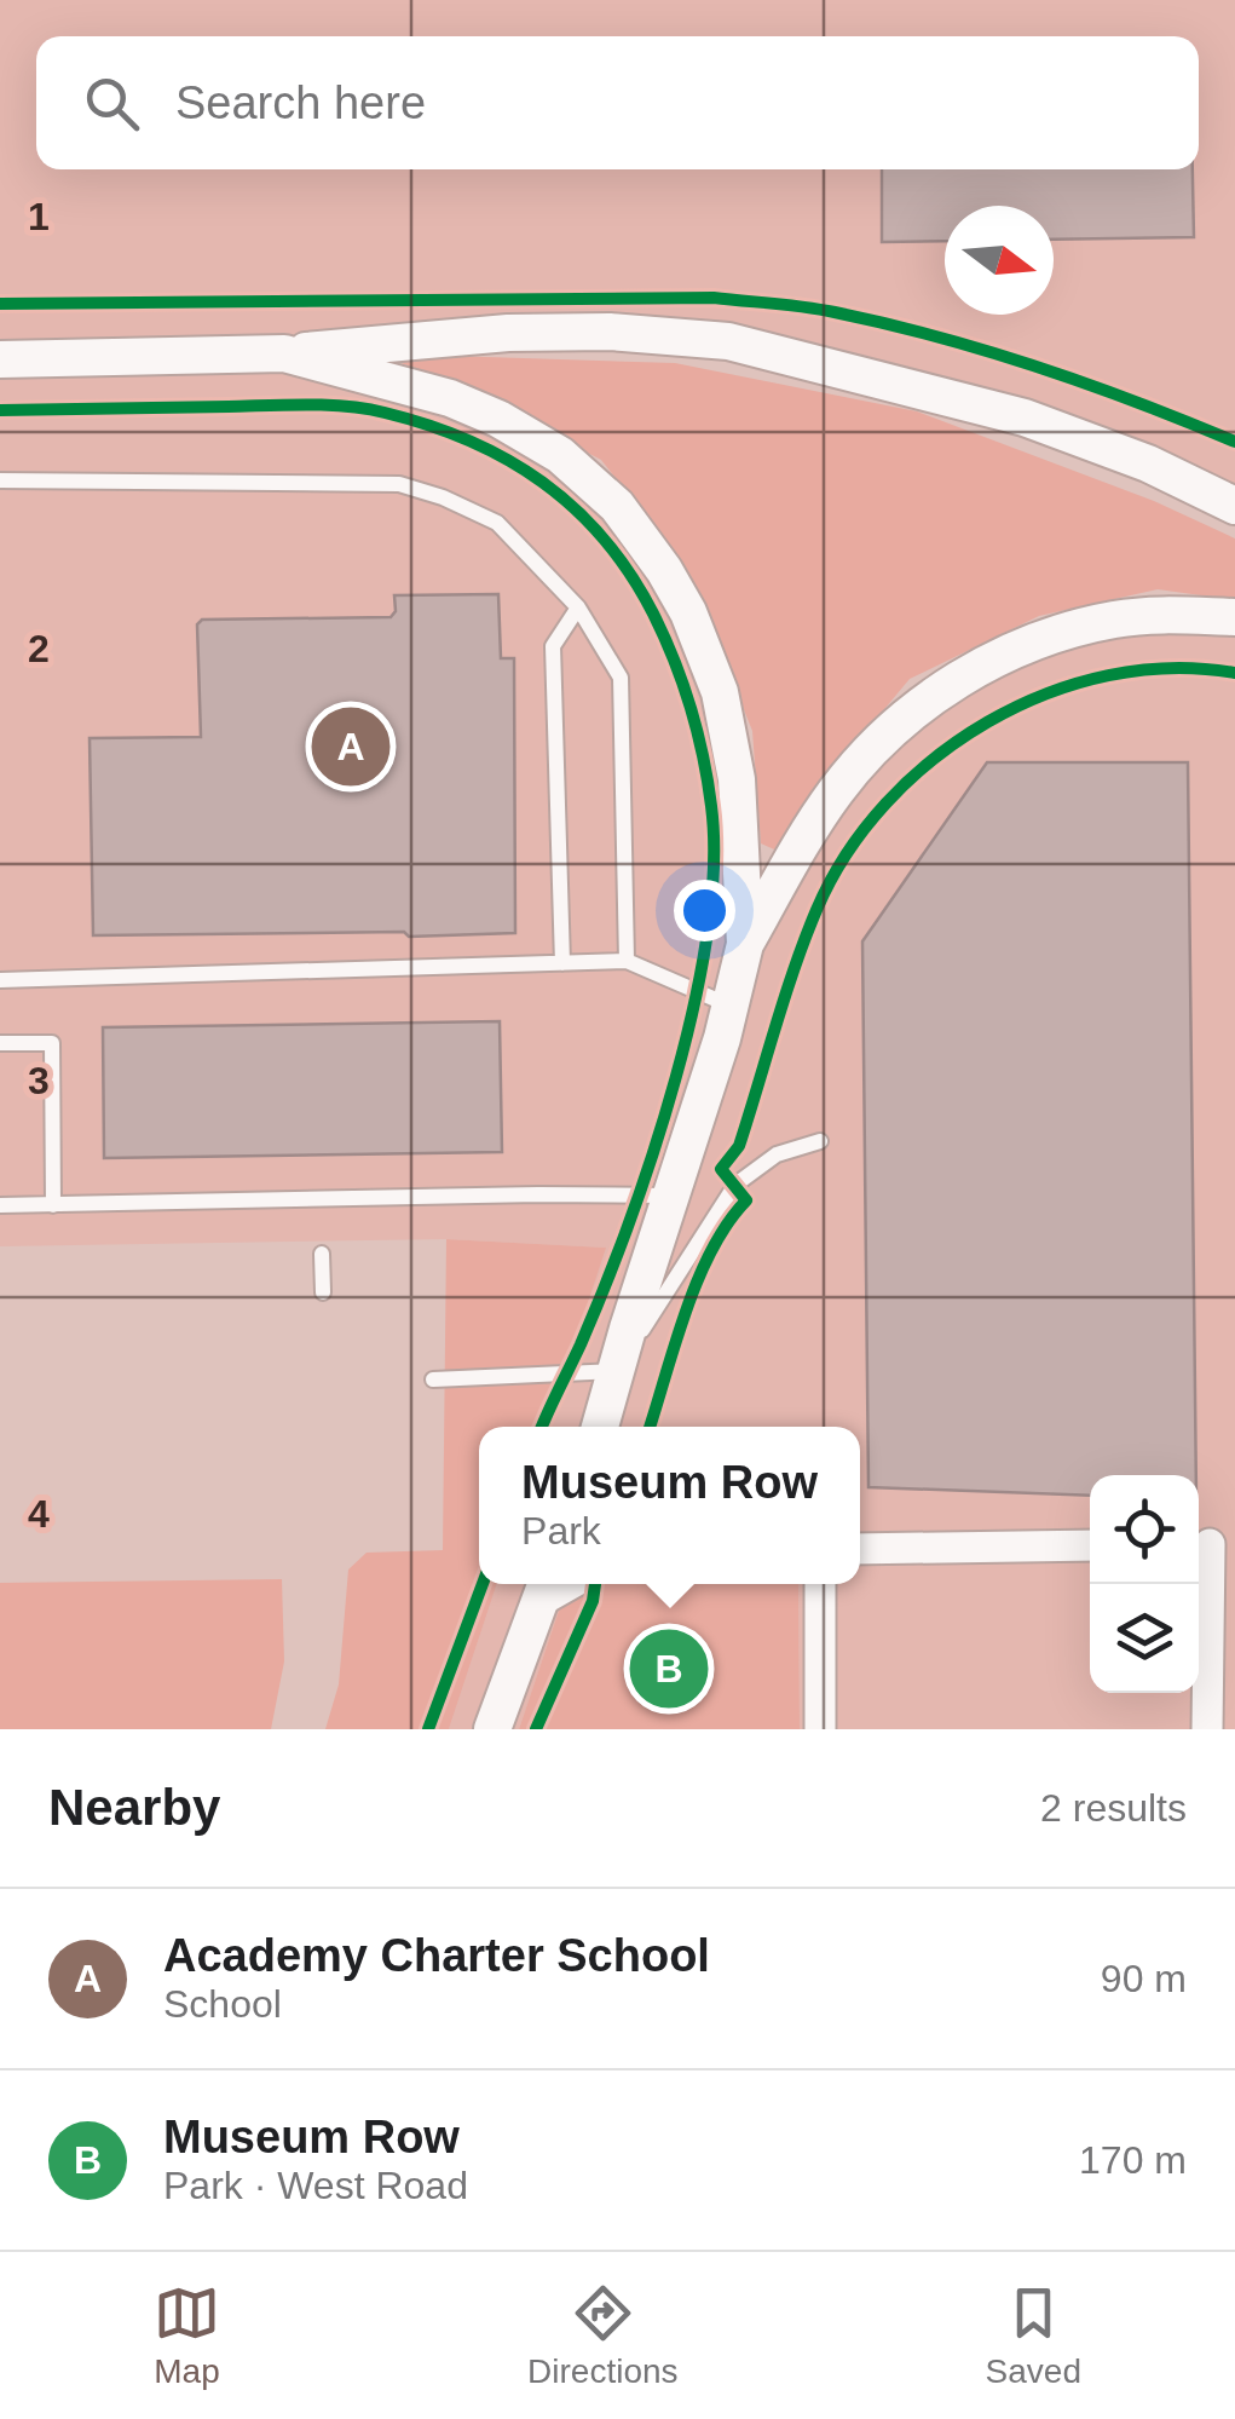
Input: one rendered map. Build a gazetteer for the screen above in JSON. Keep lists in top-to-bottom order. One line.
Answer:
{"north":"right","page":{"search":"Search here","pins":["A","B"],"popup":["Museum Row","Park"],"heading":["Nearby","2 results"],"list":[{"mark":"A","name":"Academy Charter School","note":"School","value":"90 m"},{"mark":"B","name":"Museum Row","note":"Park · West Road","value":"170 m"}],"nav":["Map","Directions","Saved"]},"grid":{"rows":["1","2","3","4"]}}
